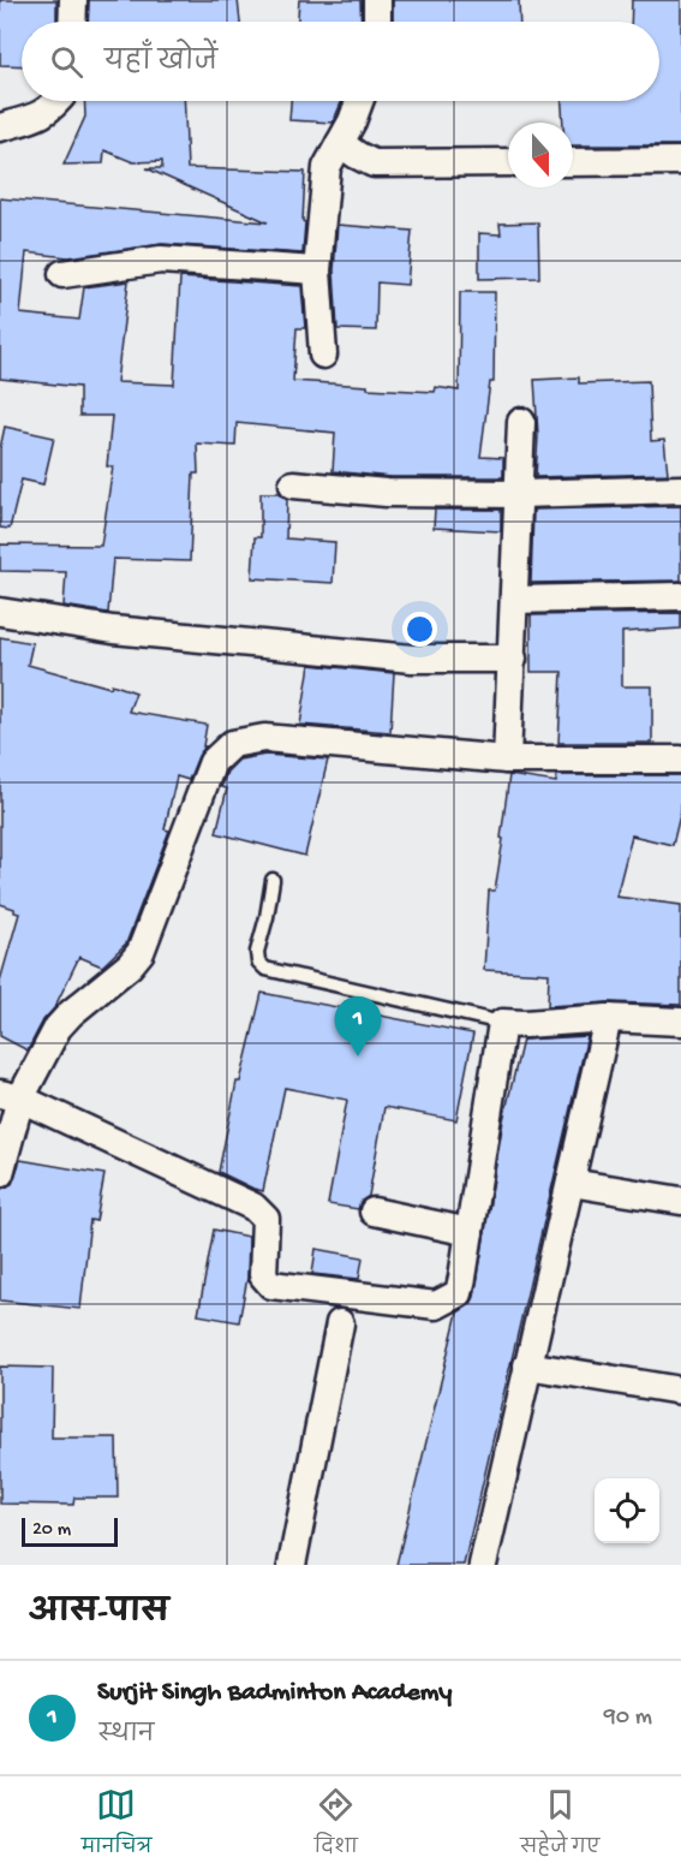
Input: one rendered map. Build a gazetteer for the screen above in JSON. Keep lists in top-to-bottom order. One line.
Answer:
{"scale_bar":"20 m","north":"bottom","page":{"search":"यहाँ खोजें","pins":"1","scale":"20 m","heading":"आस-पास","list":[{"mark":"1","name":"Surjit Singh Badminton Academy","note":"स्थान","value":"90 m"}],"nav":["मानचित्र","दिशा","सहेजे गए"]}}
